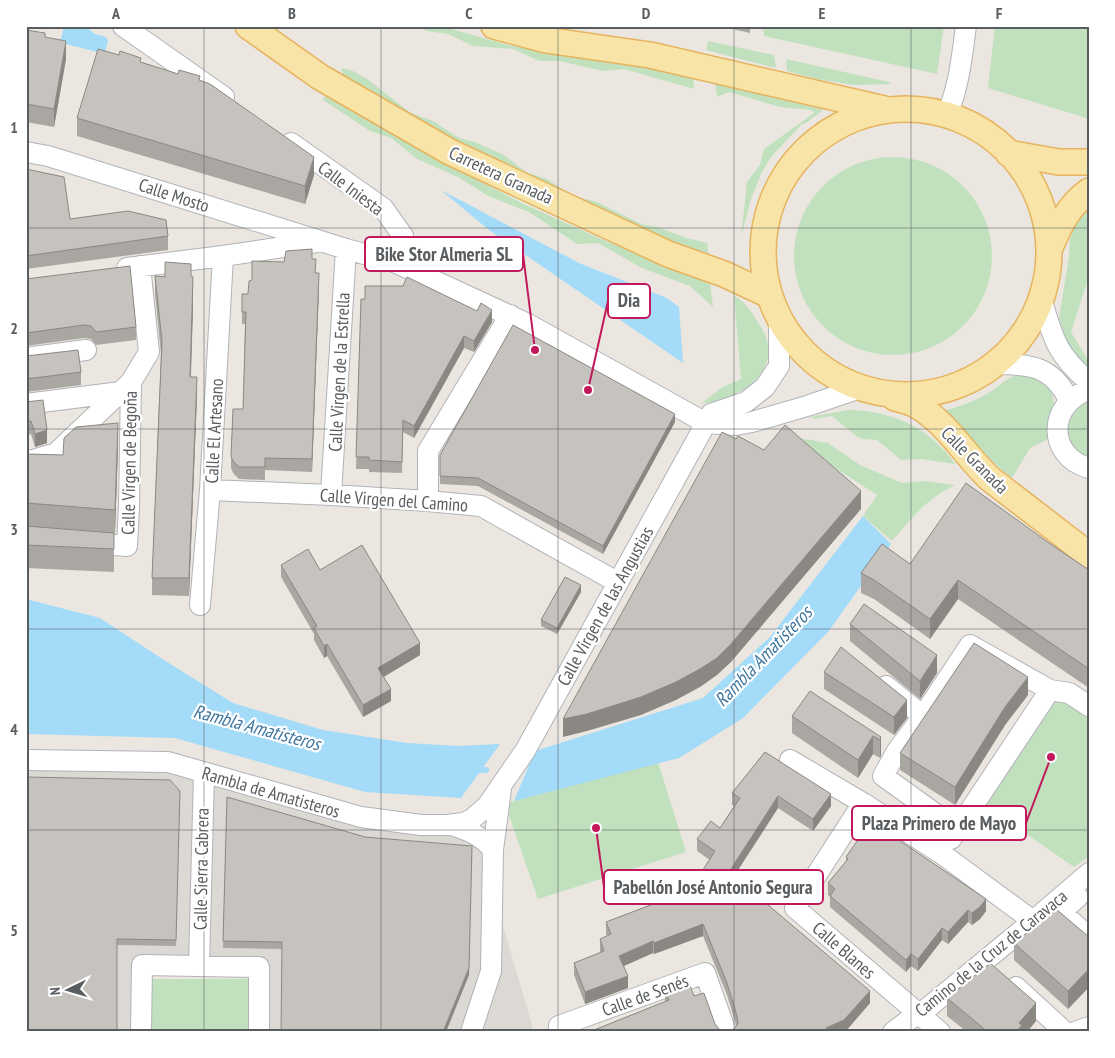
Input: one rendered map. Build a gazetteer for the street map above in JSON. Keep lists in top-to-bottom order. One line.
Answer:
{"streets":{"main road":["Carretera Granada","Calle Granada"],"street":["Calle Iniesta","Calle Mosto","Calle Virgen de la Estrella","Calle El Artesano","Calle Virgen de Begoña","Calle Virgen del Camino","Calle Virgen de las Angustias","Rambla de Amatisteros","Calle Sierra Cabrera","Calle Blanes","Camino de la Cruz de Caravaca","Calle de Senés"]},"crossings":[["Calle Iniesta","Calle Mosto"],["Calle Mosto","Calle Virgen de la Estrella"],["Calle Mosto","Calle Virgen de las Angustias"],["Calle Virgen de la Estrella","Calle Virgen del Camino"],["Calle El Artesano","Calle Virgen del Camino"],["Calle Virgen del Camino","Calle Virgen de las Angustias"],["Calle Virgen de las Angustias","Rambla de Amatisteros"],["Rambla de Amatisteros","Calle Sierra Cabrera"],["Calle Blanes","Camino de la Cruz de Caravaca"]],"water":["Rambla Amatisteros"],"places":["Bike Stor Almeria SL","Dia","Plaza Primero de Mayo","Pabellón José Antonio Segura"],"north":"left","grid":{"columns":["A","B","C","D","E","F"],"rows":["1","2","3","4","5"]}}
